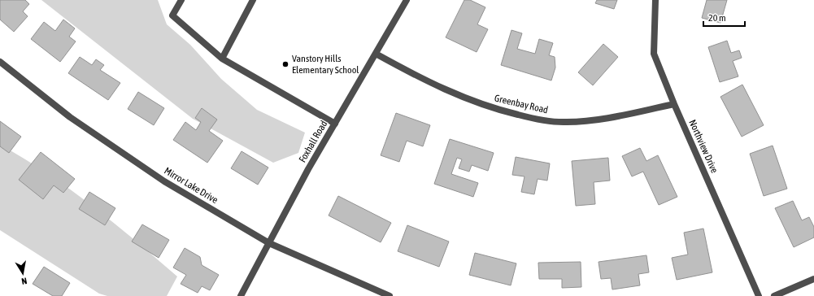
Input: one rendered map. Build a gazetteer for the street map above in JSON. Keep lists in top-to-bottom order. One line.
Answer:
{"streets":{"street":["Greenbay Road","Foxhall Road","Northview Drive","Mirror Lake Drive"]},"crossings":[["Greenbay Road","Foxhall Road"],["Greenbay Road","Northview Drive"],["Foxhall Road","Mirror Lake Drive"]],"places":["Vanstory Hills Elementary School"],"scale_bar":"20 m","north":"bottom"}
